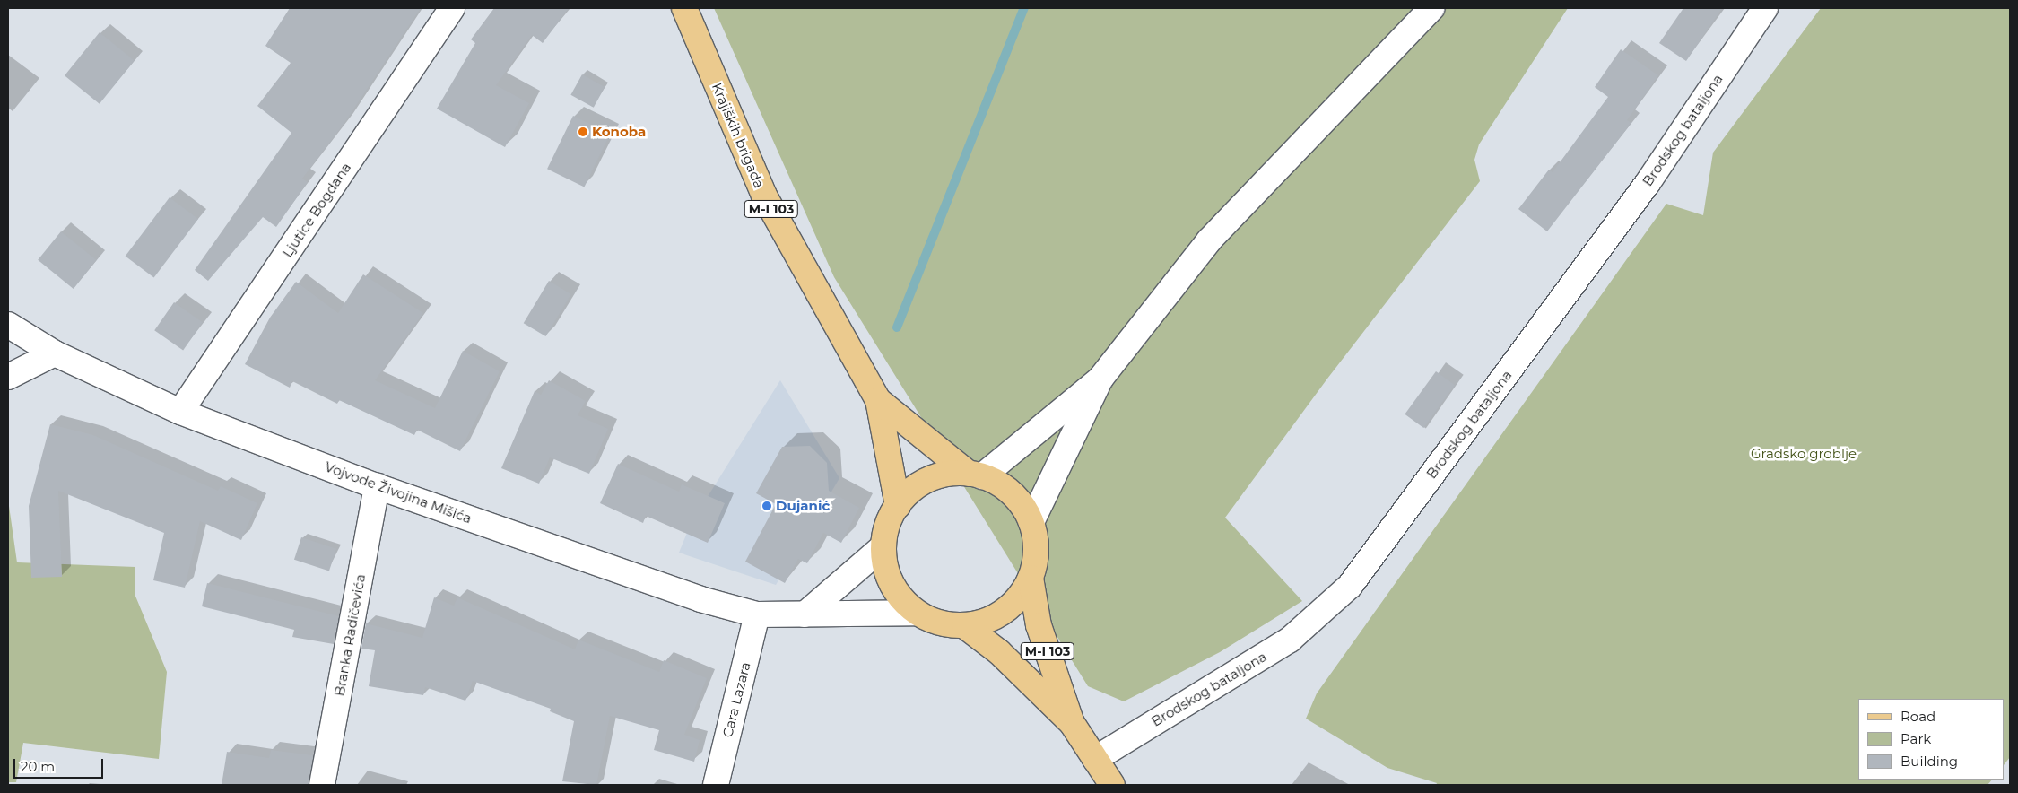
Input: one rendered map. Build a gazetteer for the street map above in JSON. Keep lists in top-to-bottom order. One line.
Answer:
{"streets":{"main road":["Krajiških brigada","M-I 103"],"street":["Brodskog bataljona","Ljutice Bogdana","Vojvode Živojina Mišića","Branka Radičevića","Cara Lazara"]},"crossings":[["Brodskog bataljona","M-I 103"],["Krajiških brigada","M-I 103"],["Krajiških brigada","Vojvode Živojina Mišića"],["M-I 103","Vojvode Živojina Mišića"],["Ljutice Bogdana","Vojvode Živojina Mišića"],["Vojvode Živojina Mišića","Branka Radičevića"],["Vojvode Živojina Mišića","Cara Lazara"]],"parks":["Gradsko groblje"],"places":["Konoba","Dujanić"],"legend":["Road","Park","Building"],"scale_bar":"20 m"}
